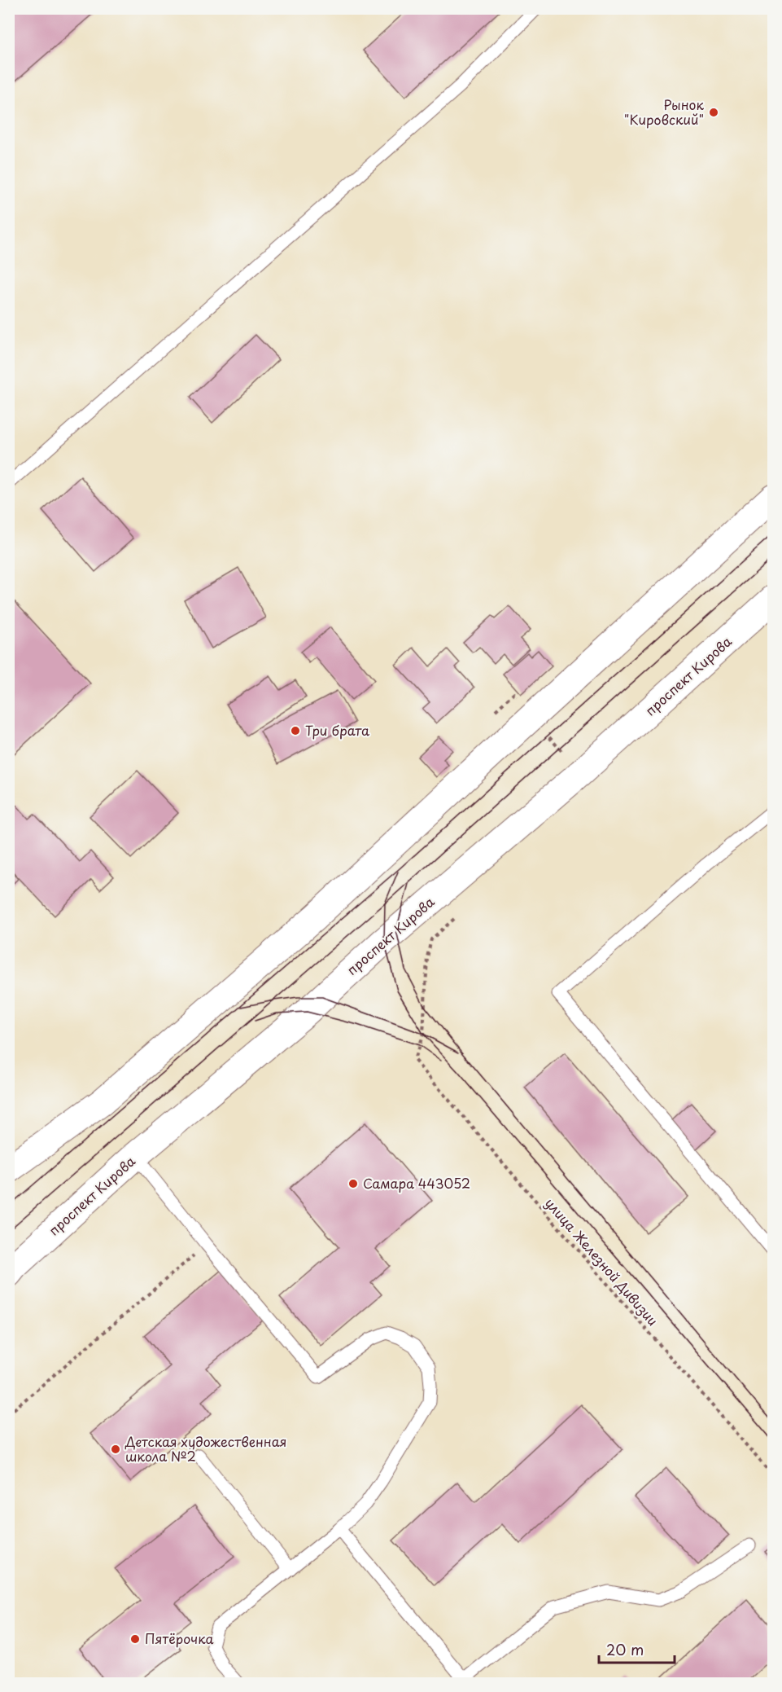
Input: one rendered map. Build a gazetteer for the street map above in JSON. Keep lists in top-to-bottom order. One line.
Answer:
{"streets":{"main road":["проспект Кирова"],"path":["улица Железной Дивизии"]},"places":["Рынок \"Кировский\"","Три брата","Самара 443052","Детская художественная школа №2","Пятёрочка"],"scale_bar":"20 m"}
